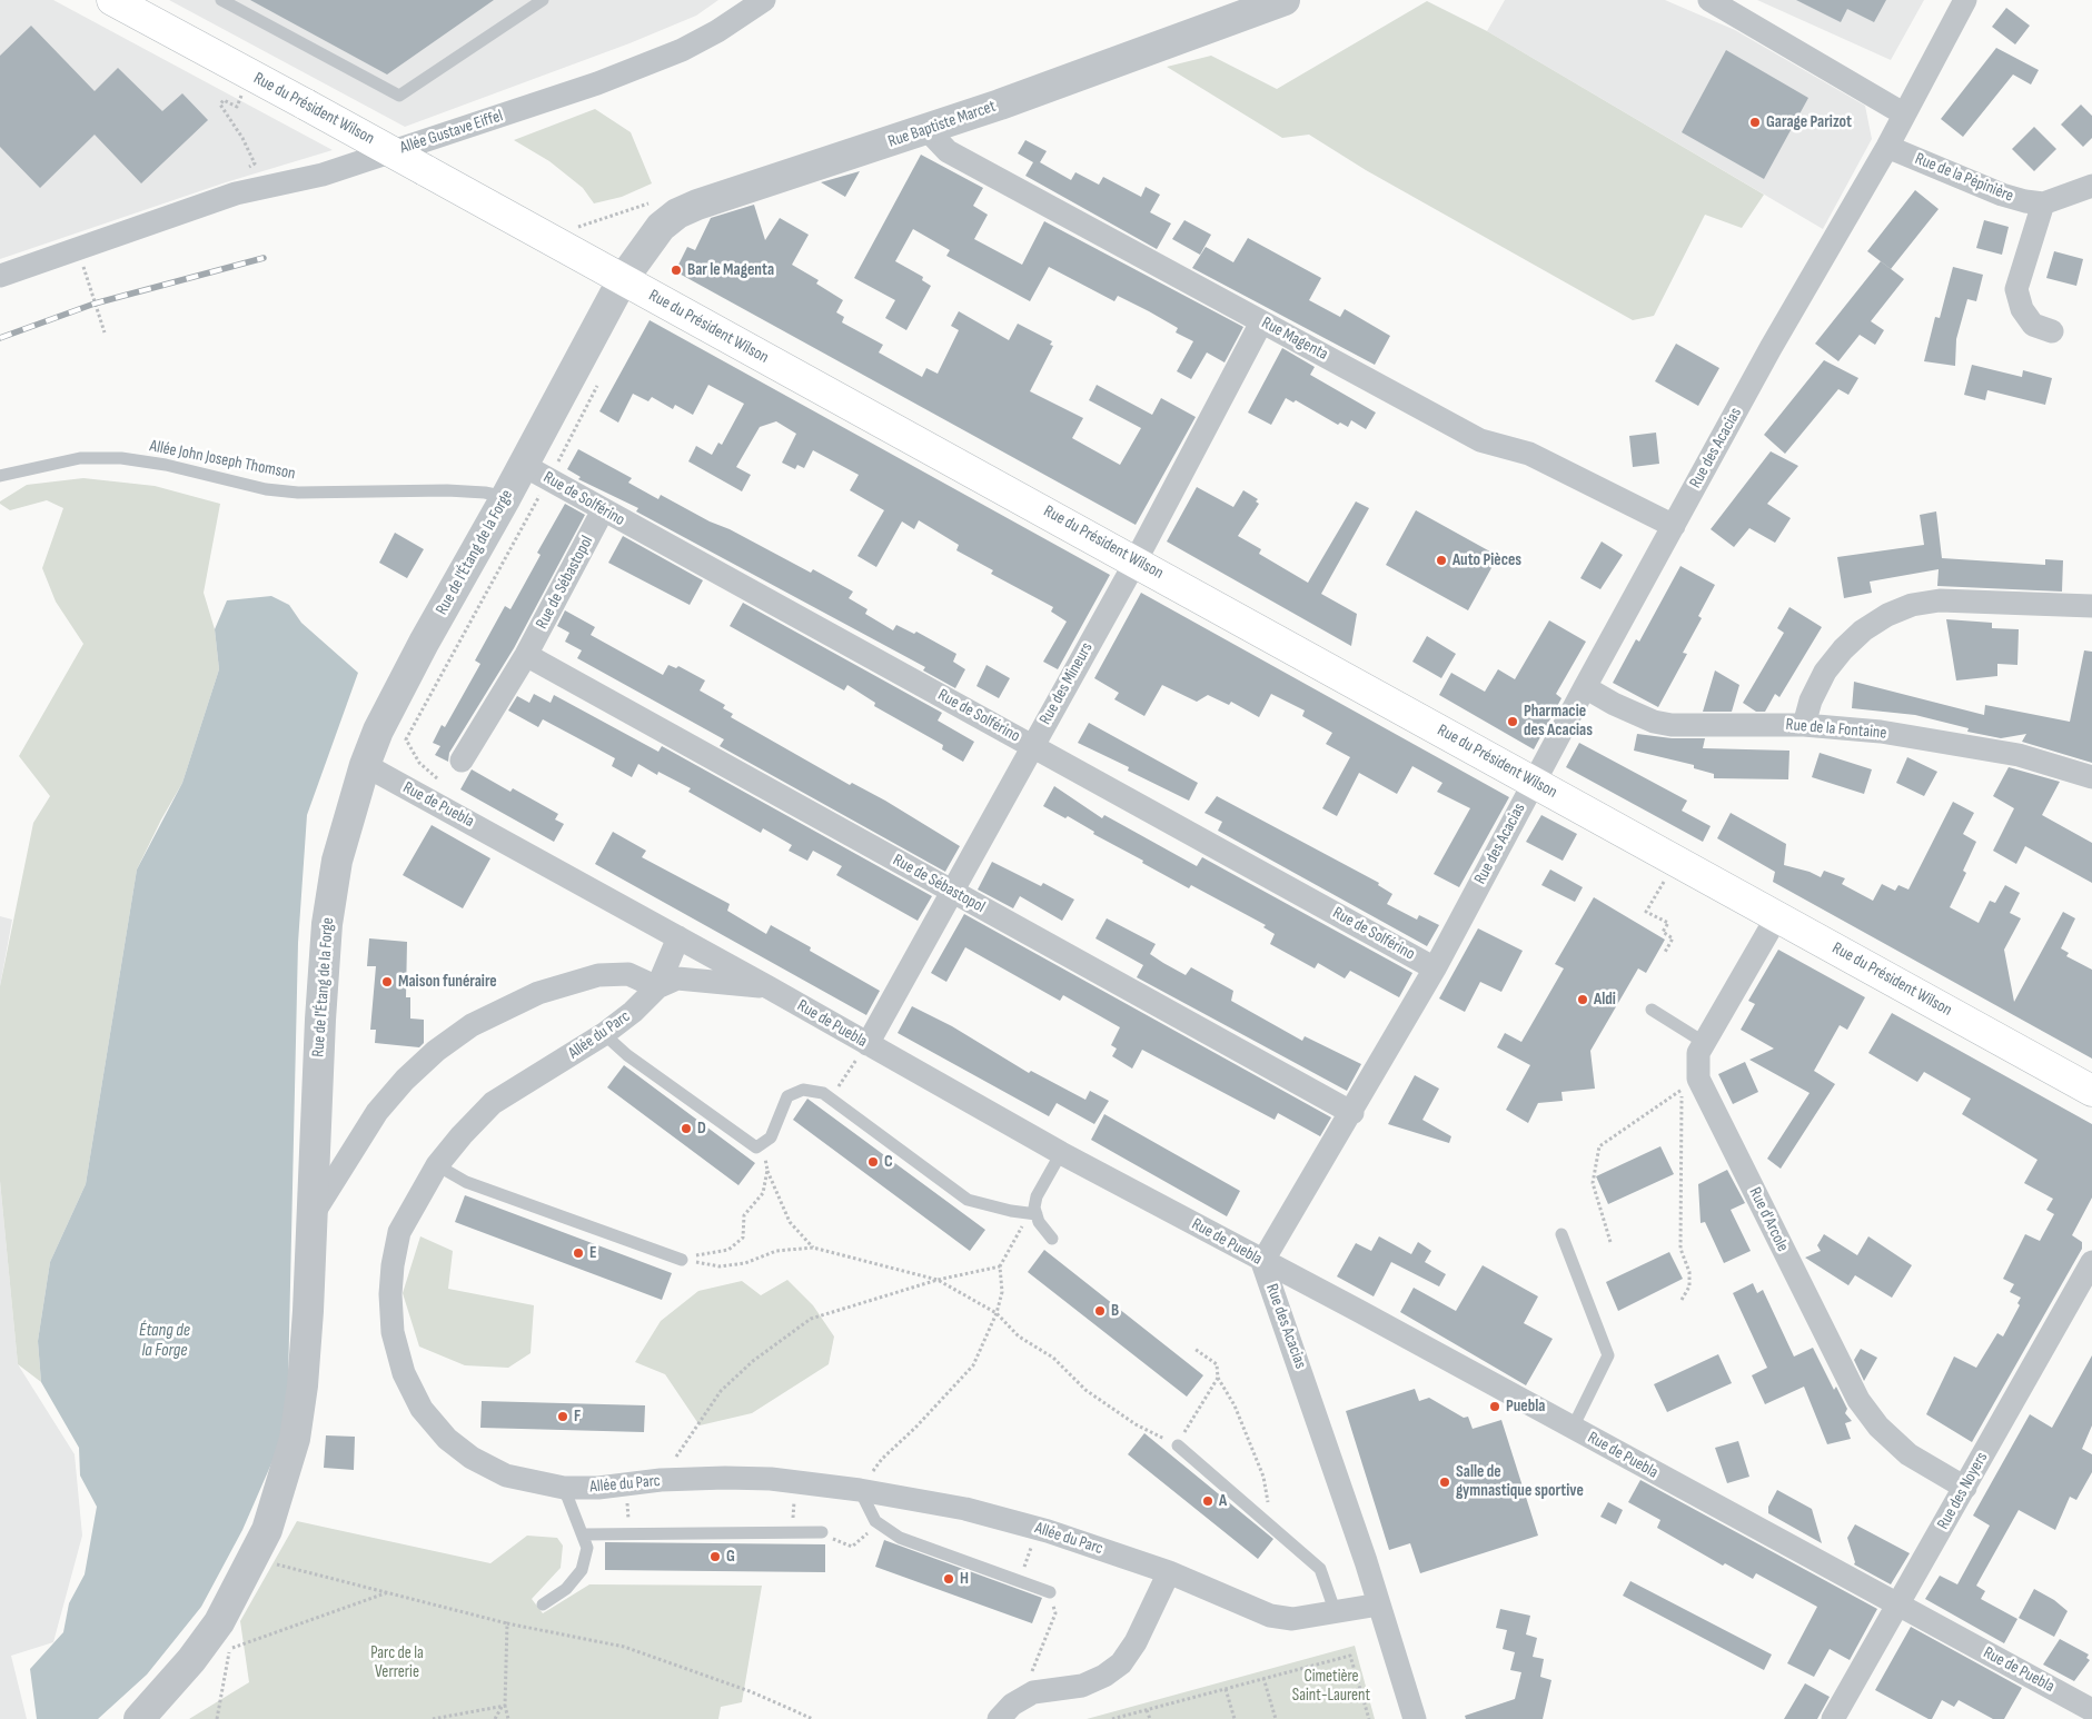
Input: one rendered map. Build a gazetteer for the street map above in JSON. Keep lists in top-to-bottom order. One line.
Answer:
{"streets":{"main road":["Rue du Président Wilson"],"street":["Rue Baptiste Marcet","Allée Gustave Eiffel","Rue de la Pépinière","Rue Magenta","Rue des Acacias","Rue de Solférino","Rue de l'Étang de la Forge","Rue de Sébastopol","Rue des Mineurs","Rue de la Fontaine","Rue de Puebla","Allée du Parc","Rue d'Arcole","Rue des Noyers"],"lane":["Allée John Joseph Thomson"]},"crossings":[["Rue du Président Wilson","Rue Baptiste Marcet"],["Rue du Président Wilson","Rue des Acacias"],["Rue du Président Wilson","Rue de l'Étang de la Forge"],["Rue du Président Wilson","Rue des Mineurs"],["Rue Baptiste Marcet","Rue Magenta"],["Rue Baptiste Marcet","Rue de l'Étang de la Forge"],["Rue de la Pépinière","Rue des Acacias"],["Rue Magenta","Rue des Acacias"],["Rue Magenta","Rue des Mineurs"],["Rue des Acacias","Rue de Solférino"],["Rue des Acacias","Rue de Sébastopol"],["Rue des Acacias","Rue de la Fontaine"],["Rue des Acacias","Rue de Puebla"],["Rue des Acacias","Allée du Parc"],["Allée John Joseph Thomson","Rue de l'Étang de la Forge"],["Rue de Solférino","Rue de l'Étang de la Forge"],["Rue de Solférino","Rue de Sébastopol"],["Rue de Solférino","Rue des Mineurs"],["Rue de l'Étang de la Forge","Rue de Puebla"],["Rue de Sébastopol","Rue des Mineurs"],["Rue des Mineurs","Rue de Puebla"],["Rue de Puebla","Allée du Parc"],["Rue de Puebla","Rue des Noyers"],["Rue d'Arcole","Rue des Noyers"]],"water":["Étang de la Forge"],"parks":["Parc de la Verrerie","Cimetière Saint-Laurent"],"places":["Garage Parizot","Bar le Magenta","Auto Pièces","Pharmacie des Acacias","Maison funéraire","Aldi","D","C","E","B","Puebla","F","Salle de gymnastique sportive","A","G","H"]}
